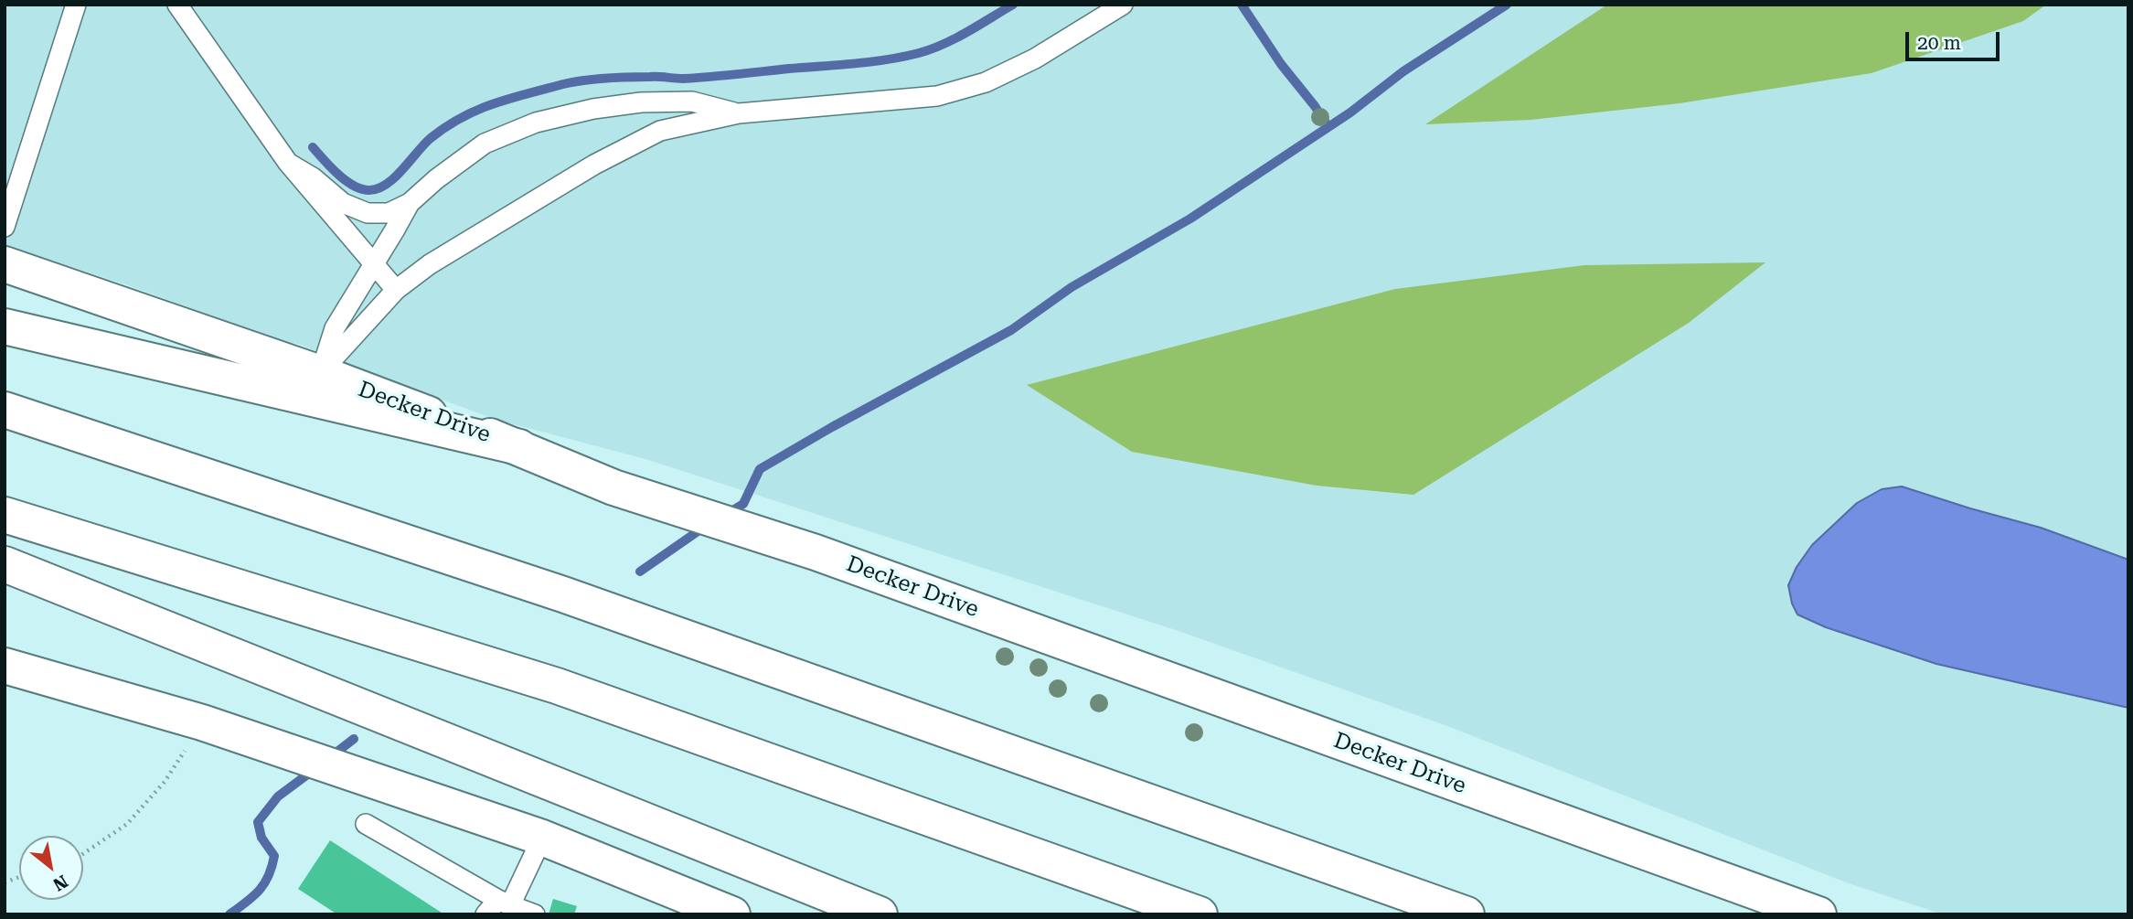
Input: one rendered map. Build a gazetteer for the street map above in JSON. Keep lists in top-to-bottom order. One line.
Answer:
{"streets":{"main road":["Decker Drive"]},"scale_bar":"20 m","north":"bottom right"}
